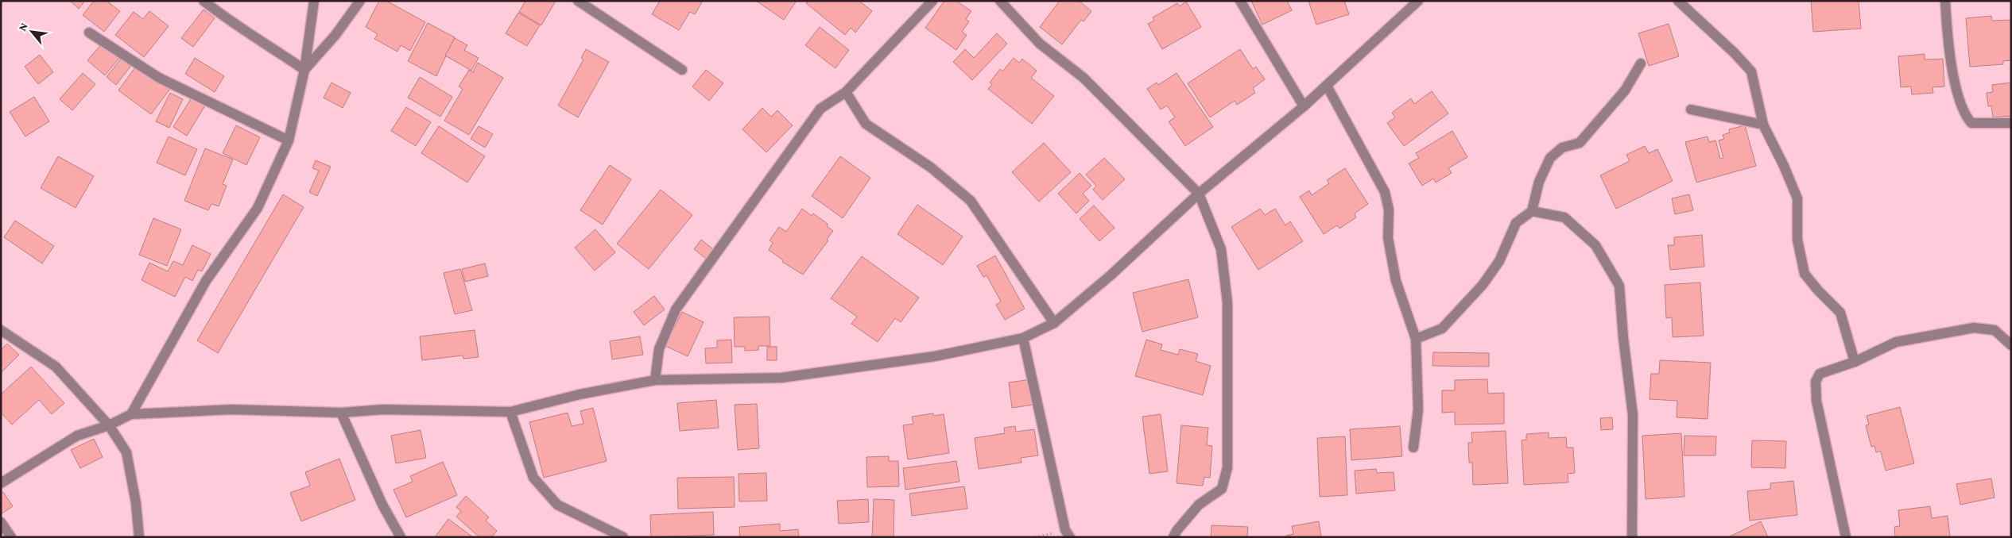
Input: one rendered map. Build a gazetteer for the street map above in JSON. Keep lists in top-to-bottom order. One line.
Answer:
{"north":"top left"}
